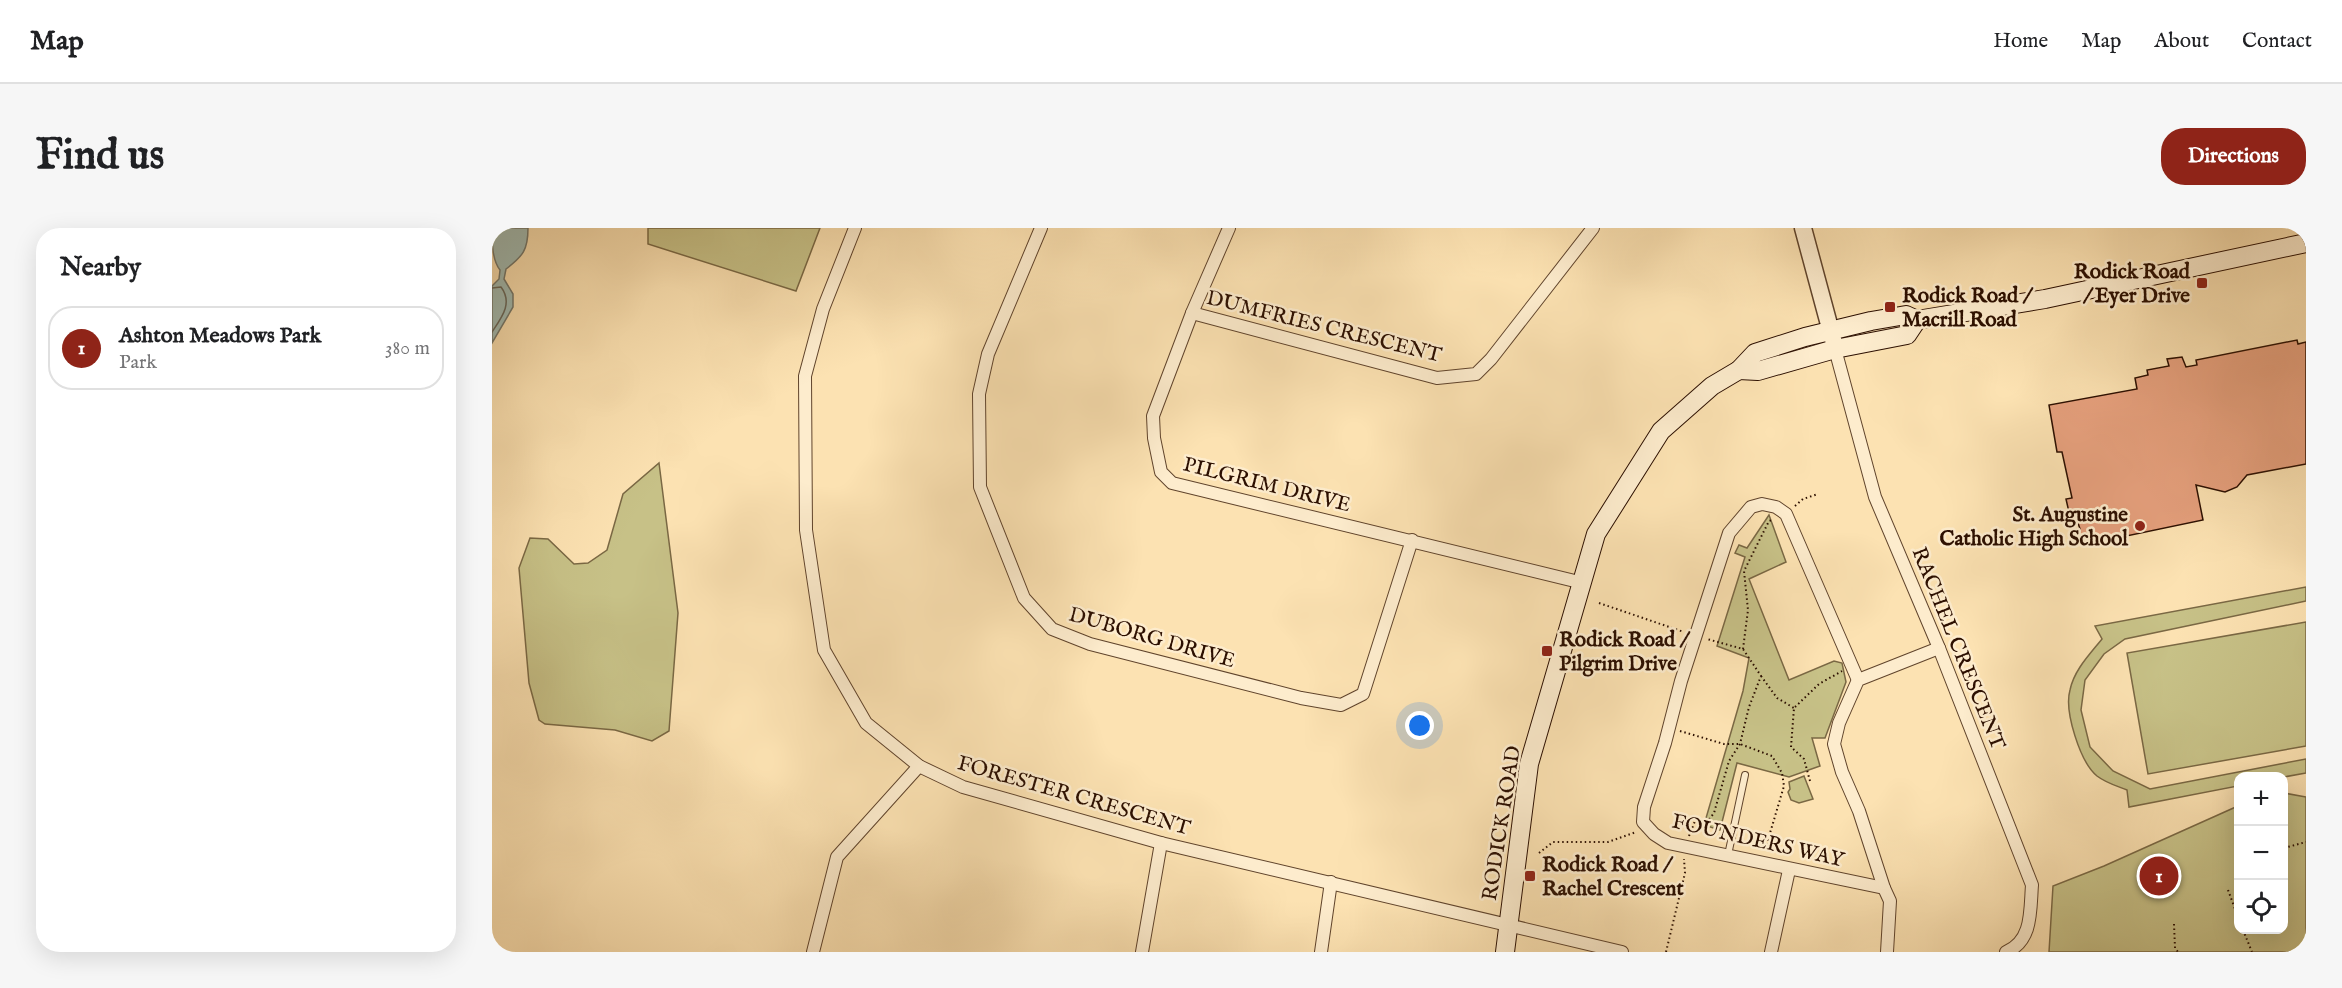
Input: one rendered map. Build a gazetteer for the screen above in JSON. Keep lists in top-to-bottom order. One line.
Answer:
{"streets":{"main road":["RODICK ROAD"],"street":["DUMFRIES CRESCENT","PILGRIM DRIVE","DUBORG DRIVE","RACHEL CRESCENT","FORESTER CRESCENT","FOUNDERS WAY"]},"crossings":[["DUMFRIES CRESCENT","PILGRIM DRIVE"],["PILGRIM DRIVE","DUBORG DRIVE"],["PILGRIM DRIVE","RODICK ROAD"],["RACHEL CRESCENT","RODICK ROAD"],["FORESTER CRESCENT","RODICK ROAD"]],"places":{"transit":["Rodick Road / Eyer Drive","Rodick Road / Macrill Road","Rodick Road / Pilgrim Drive","Rodick Road / Rachel Crescent"],"other":["St. Augustine Catholic High School"]},"page":{"header":"Map","nav":["Home","Map","About","Contact"],"buttons":"Directions","title":"Find us","heading":"Nearby","list":[{"mark":"1","name":"Ashton Meadows Park","note":"Park","value":"380 m"}],"map_buttons":["+","−"],"pins":"1"}}
